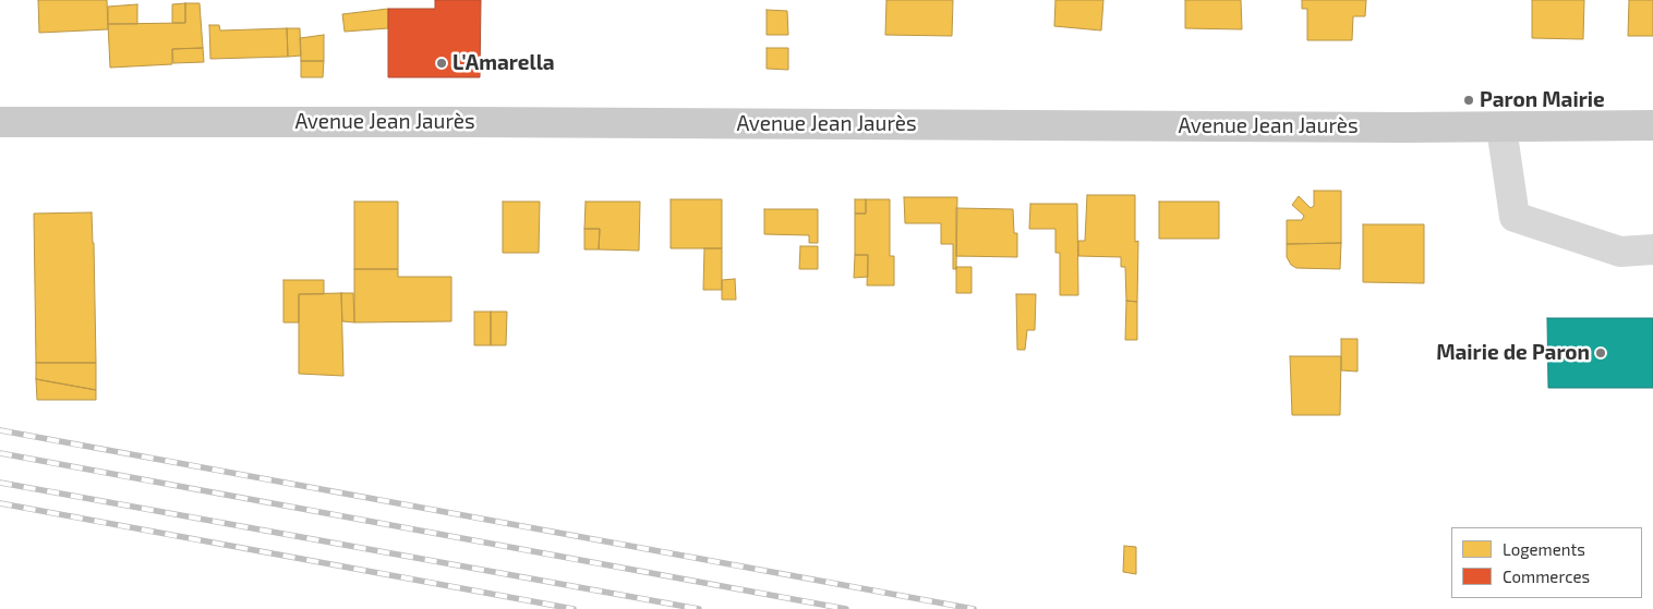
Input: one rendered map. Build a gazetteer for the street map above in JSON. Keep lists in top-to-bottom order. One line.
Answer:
{"streets":{"main road":["Avenue Jean Jaurès"]},"places":["L'Amarella","Paron Mairie","Mairie de Paron"],"legend":["Logements","Commerces"]}
